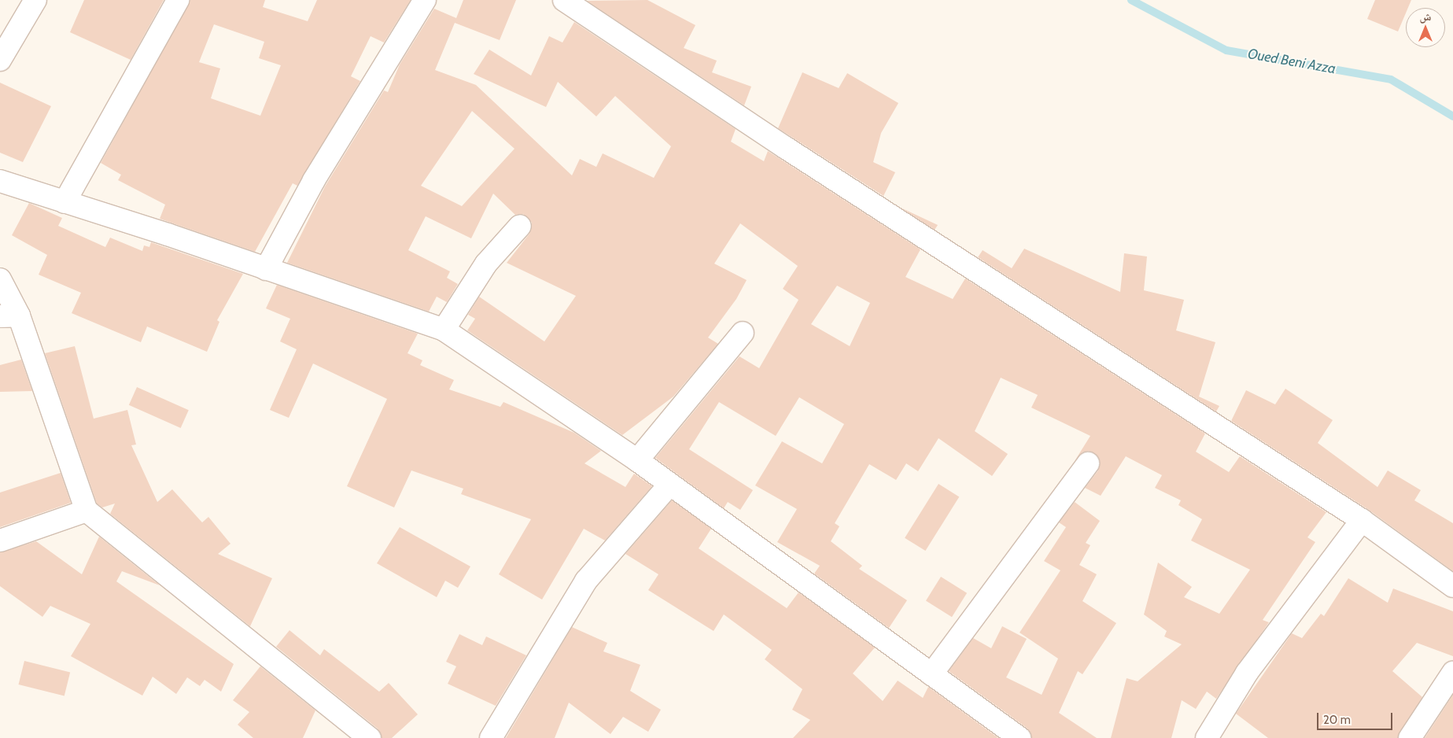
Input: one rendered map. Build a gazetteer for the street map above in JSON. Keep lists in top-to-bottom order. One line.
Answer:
{"water":["Oued Beni Azza"],"scale_bar":"20 m","north":"top"}
